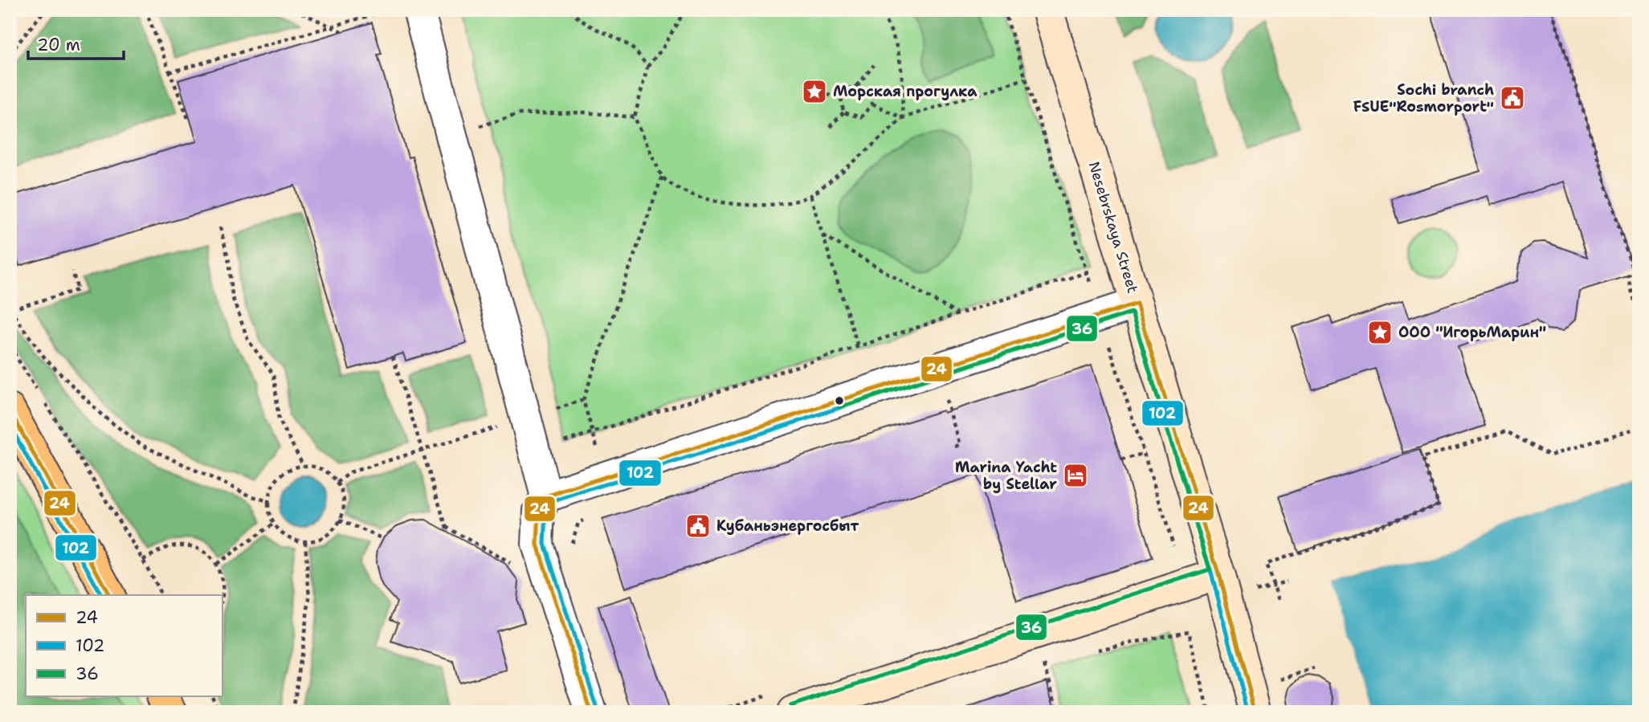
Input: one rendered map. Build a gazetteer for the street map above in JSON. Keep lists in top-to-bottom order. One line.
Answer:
{"streets":{"main road":["Nesebrskaya Street"]},"places":{"place":["Морская прогулка","ООО \"ИгорьМарин\""],"public building":["Sochi branch FSUE\"Rosmorport\"","Кубаньэнергосбыт"],"hotel":["Marina Yacht by Stellar"]},"lines":["transit line 24","transit line 102","transit line 36"],"legend":["24","102","36"],"scale_bar":"20 m"}
